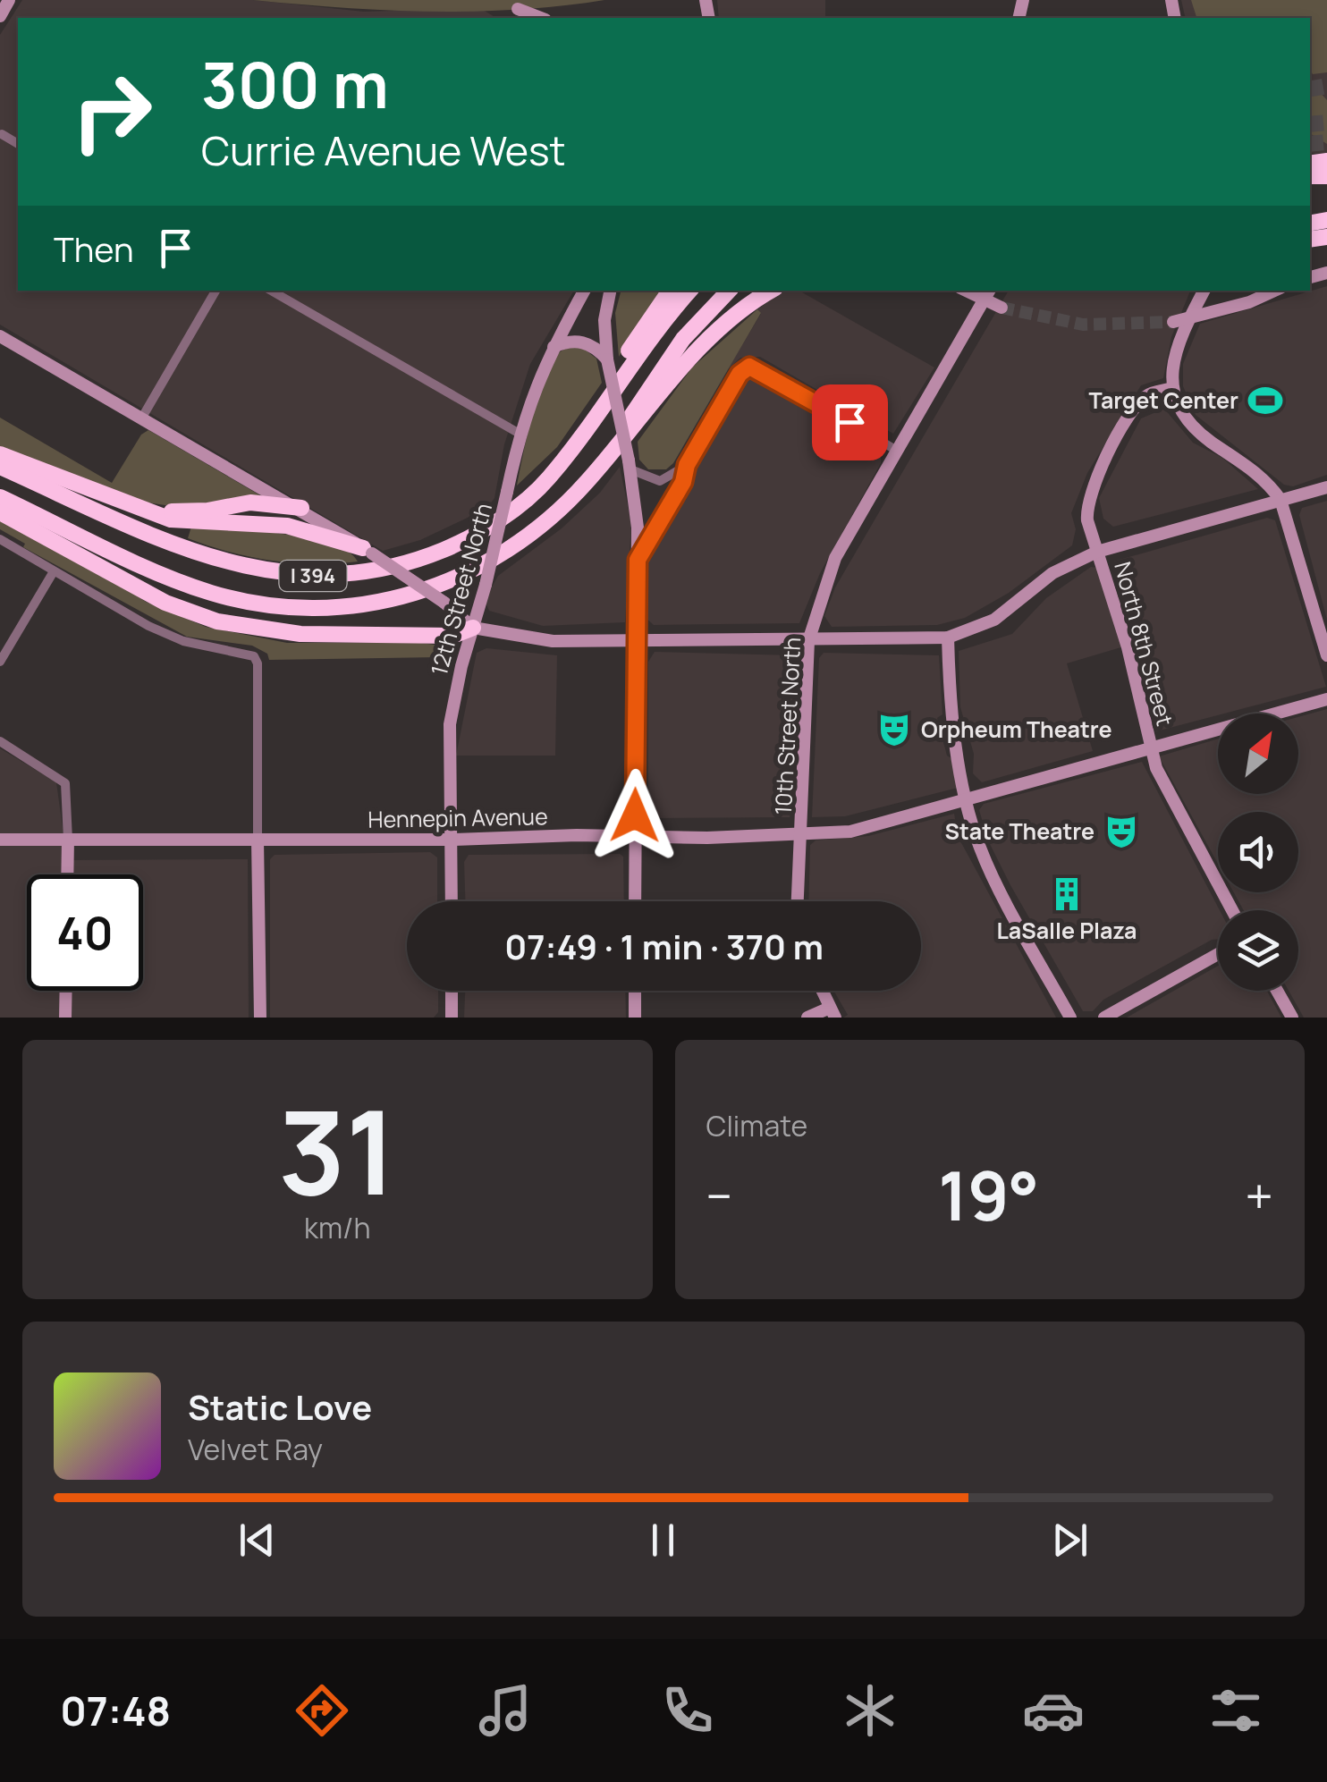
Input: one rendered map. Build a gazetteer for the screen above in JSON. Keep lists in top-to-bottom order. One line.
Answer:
{"streets":{"highway":["I 394"],"street":["12th Street North","North 8th Street","10th Street North","Hennepin Avenue"]},"crossings":[["12th Street North","Hennepin Avenue"],["North 8th Street","Hennepin Avenue"],["10th Street North","Hennepin Avenue"]],"places":{"sports":["Target Center"],"theatre":["Orpheum Theatre","State Theatre"],"building":["LaSalle Plaza"]},"north":"top right","page":{"turn":["300 m","Currie Avenue West"],"then":"Then","limit":"40","trip":"07:49 · 1 min · 370 m","tile":[["31","km/h"],"Climate"],"heat":["−","19°","+"],"song":["Static Love","Velvet Ray"],"tabs":"07:48"}}
